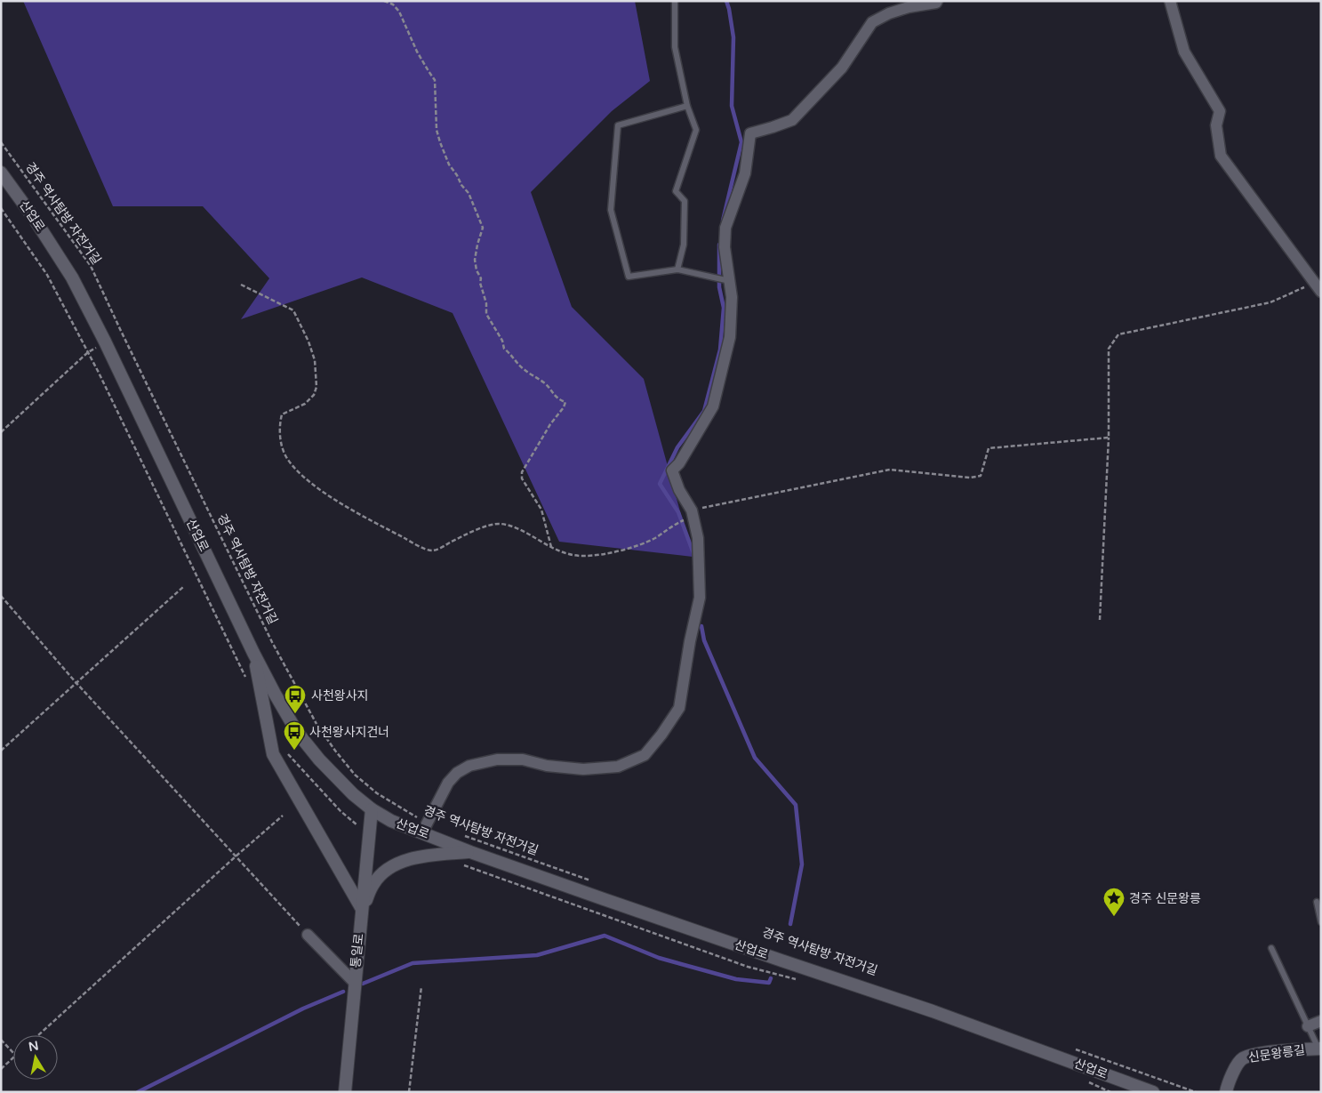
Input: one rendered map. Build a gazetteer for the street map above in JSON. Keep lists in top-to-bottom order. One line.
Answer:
{"streets":{"street":["산업로","통일로","신문왕릉길"],"path":["경주 역사탐방 자전거길"]},"crossings":[["경주 역사탐방 자전거길","산업로"],["산업로","통일로"]],"places":{"bus stop":["사천왕사지","사천왕사지건너"],"place":["경주 신문왕릉"]},"north":"top"}
